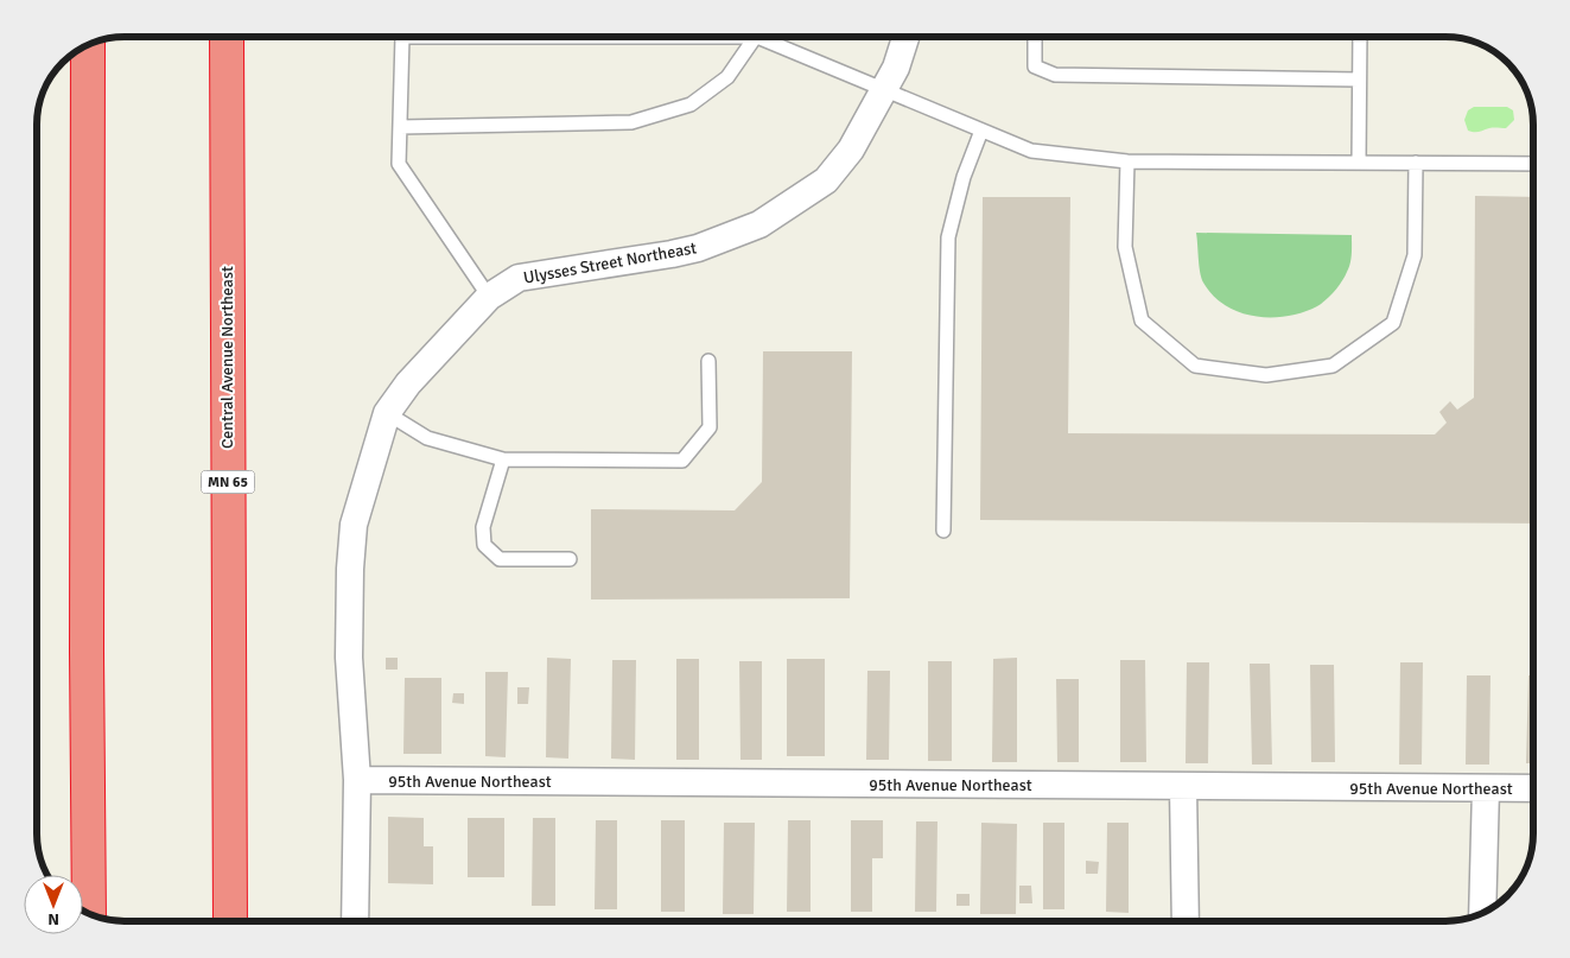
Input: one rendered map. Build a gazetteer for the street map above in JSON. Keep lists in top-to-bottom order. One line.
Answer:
{"streets":{"highway":["Central Avenue Northeast","MN 65"],"street":["Ulysses Street Northeast","95th Avenue Northeast"]},"crossings":[["Ulysses Street Northeast","95th Avenue Northeast"]],"north":"bottom"}
